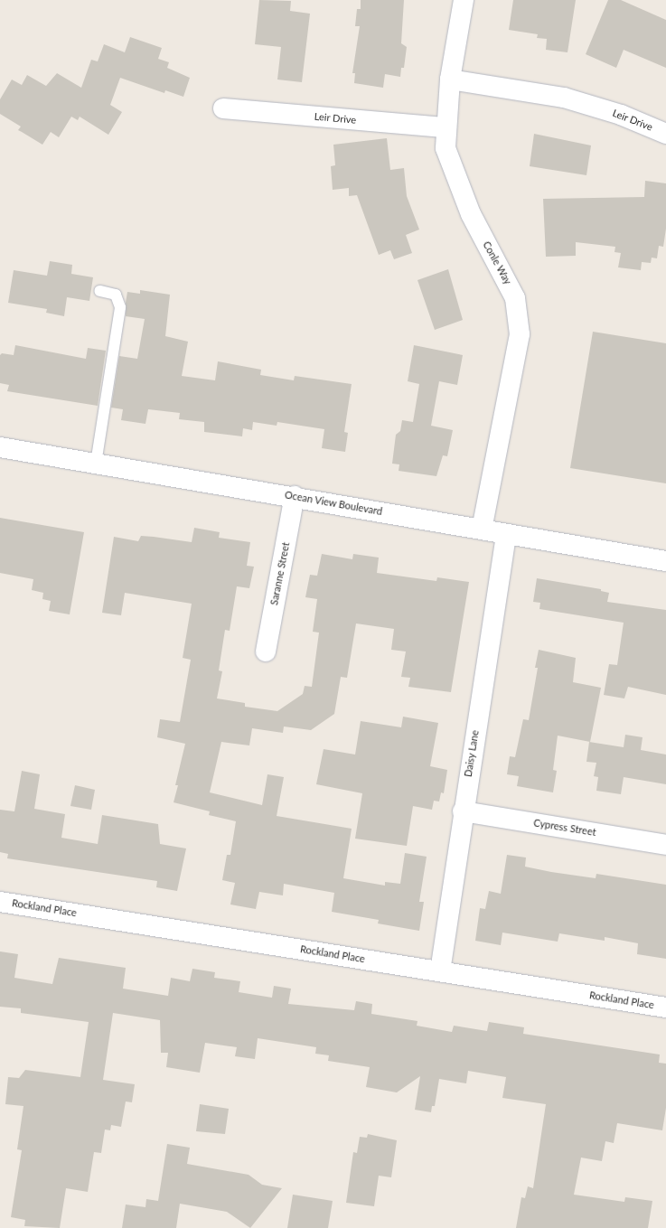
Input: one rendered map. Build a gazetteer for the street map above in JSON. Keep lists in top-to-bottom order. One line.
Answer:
{"streets":{"street":["Leir Drive","Conle Way","Ocean View Boulevard","Saranne Street","Daisy Lane","Cypress Street","Rockland Place"]},"crossings":[["Leir Drive","Conle Way"],["Conle Way","Ocean View Boulevard"],["Ocean View Boulevard","Saranne Street"],["Ocean View Boulevard","Daisy Lane"],["Daisy Lane","Cypress Street"],["Daisy Lane","Rockland Place"]]}
